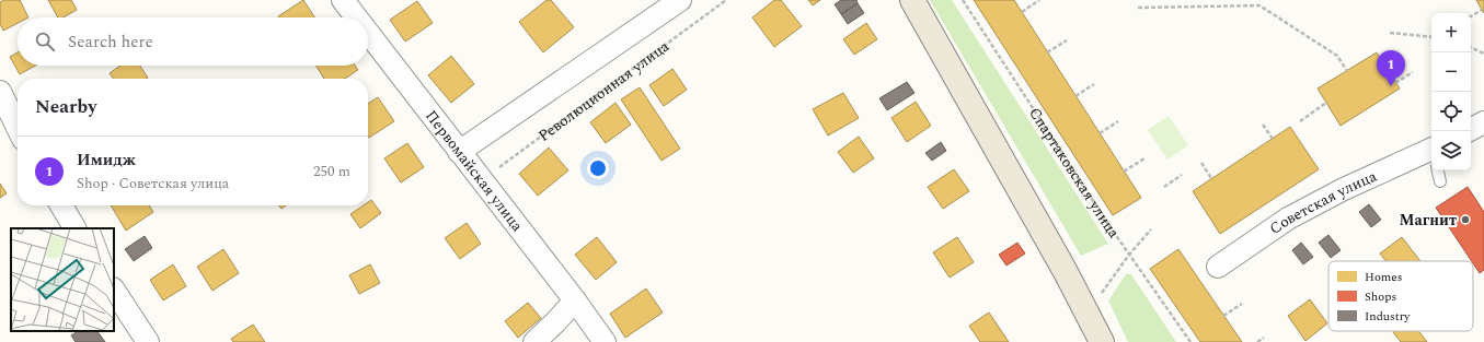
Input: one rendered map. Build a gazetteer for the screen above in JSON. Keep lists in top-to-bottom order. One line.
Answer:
{"streets":{"street":["Революционная улица","Первомайская улица","Советская улица"],"path":["Спартаковская улица"]},"crossings":[["Революционная улица","Первомайская улица"]],"places":["Магнит"],"legend":["Homes","Shops","Industry"],"page":{"map_buttons":["+","−"],"search":"Search here","pins":"1","heading":"Nearby","list":[{"mark":"1","name":"Имидж","note":"Shop · Советская улица","value":"250 m"}]}}
